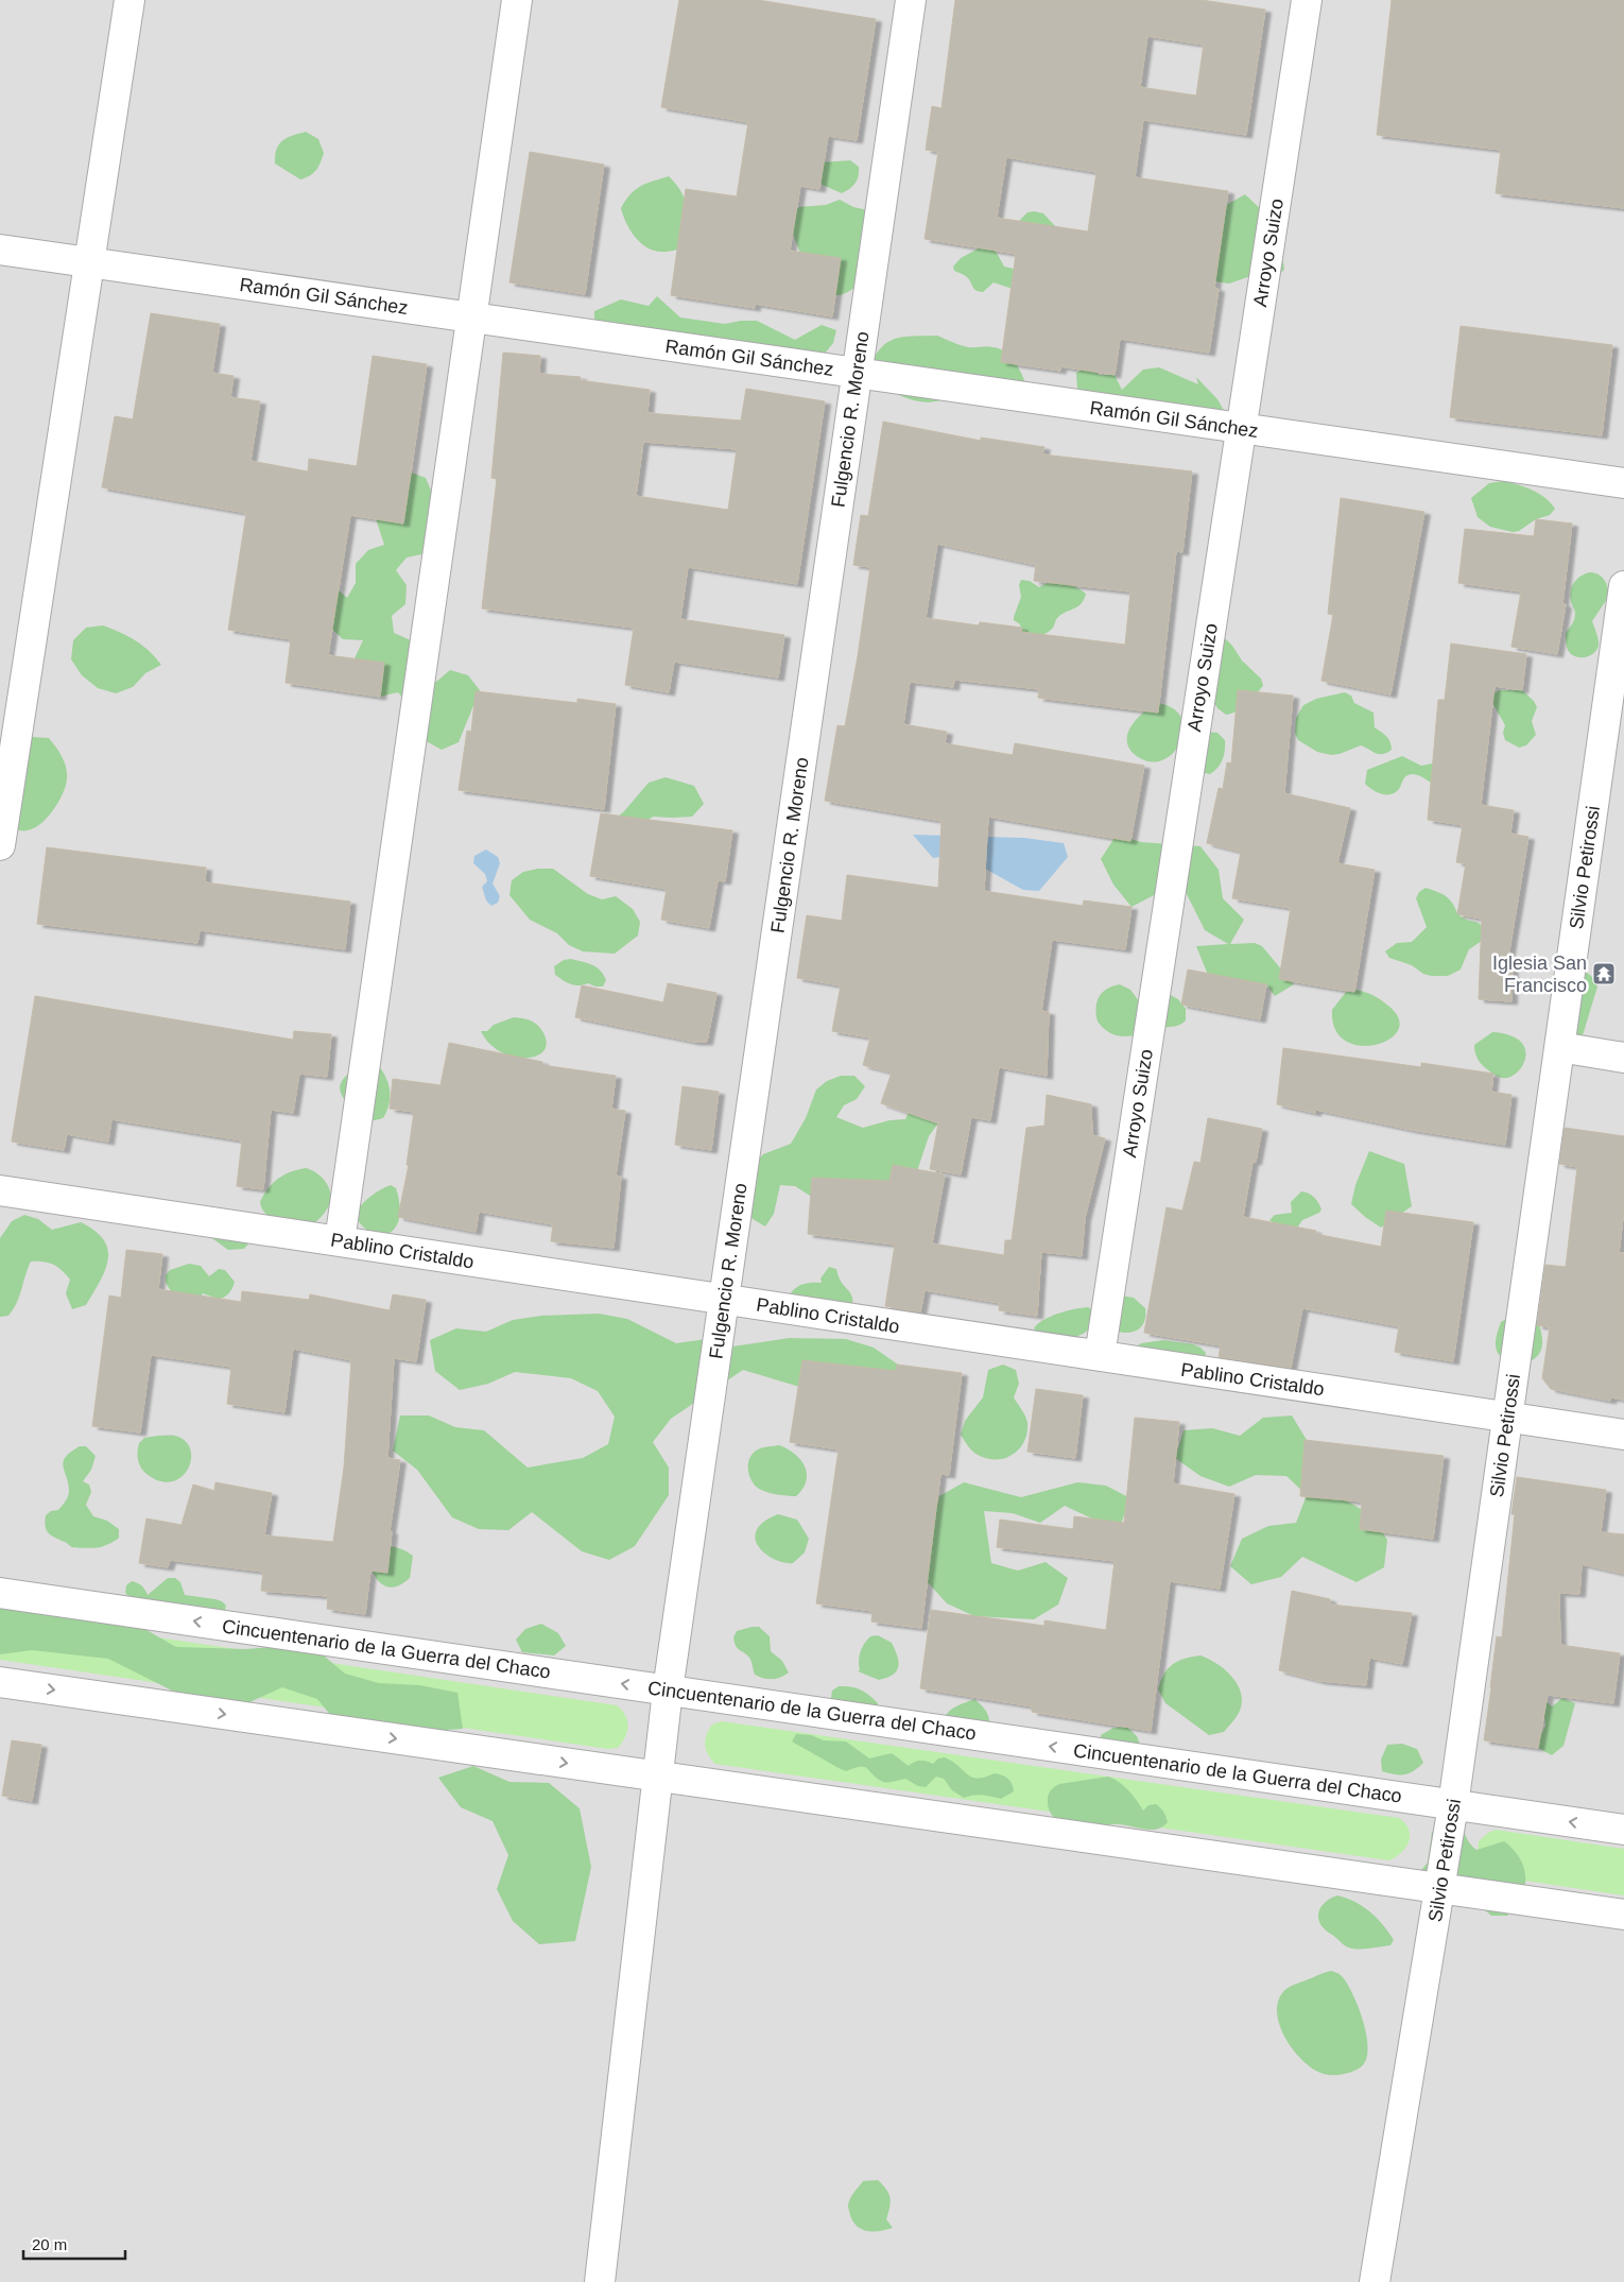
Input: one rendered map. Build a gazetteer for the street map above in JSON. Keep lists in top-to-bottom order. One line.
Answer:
{"streets":{"street":["Arroyo Suizo","Ramón Gil Sánchez","Fulgencio R. Moreno","Silvio Petirossi","Pablino Cristaldo","Cincuentenario de la Guerra del Chaco"]},"crossings":[["Arroyo Suizo","Ramón Gil Sánchez"],["Arroyo Suizo","Pablino Cristaldo"],["Ramón Gil Sánchez","Fulgencio R. Moreno"],["Fulgencio R. Moreno","Pablino Cristaldo"],["Fulgencio R. Moreno","Cincuentenario de la Guerra del Chaco"],["Silvio Petirossi","Pablino Cristaldo"],["Silvio Petirossi","Cincuentenario de la Guerra del Chaco"]],"places":{"temple":["Iglesia San Francisco"]},"scale_bar":"20 m"}
